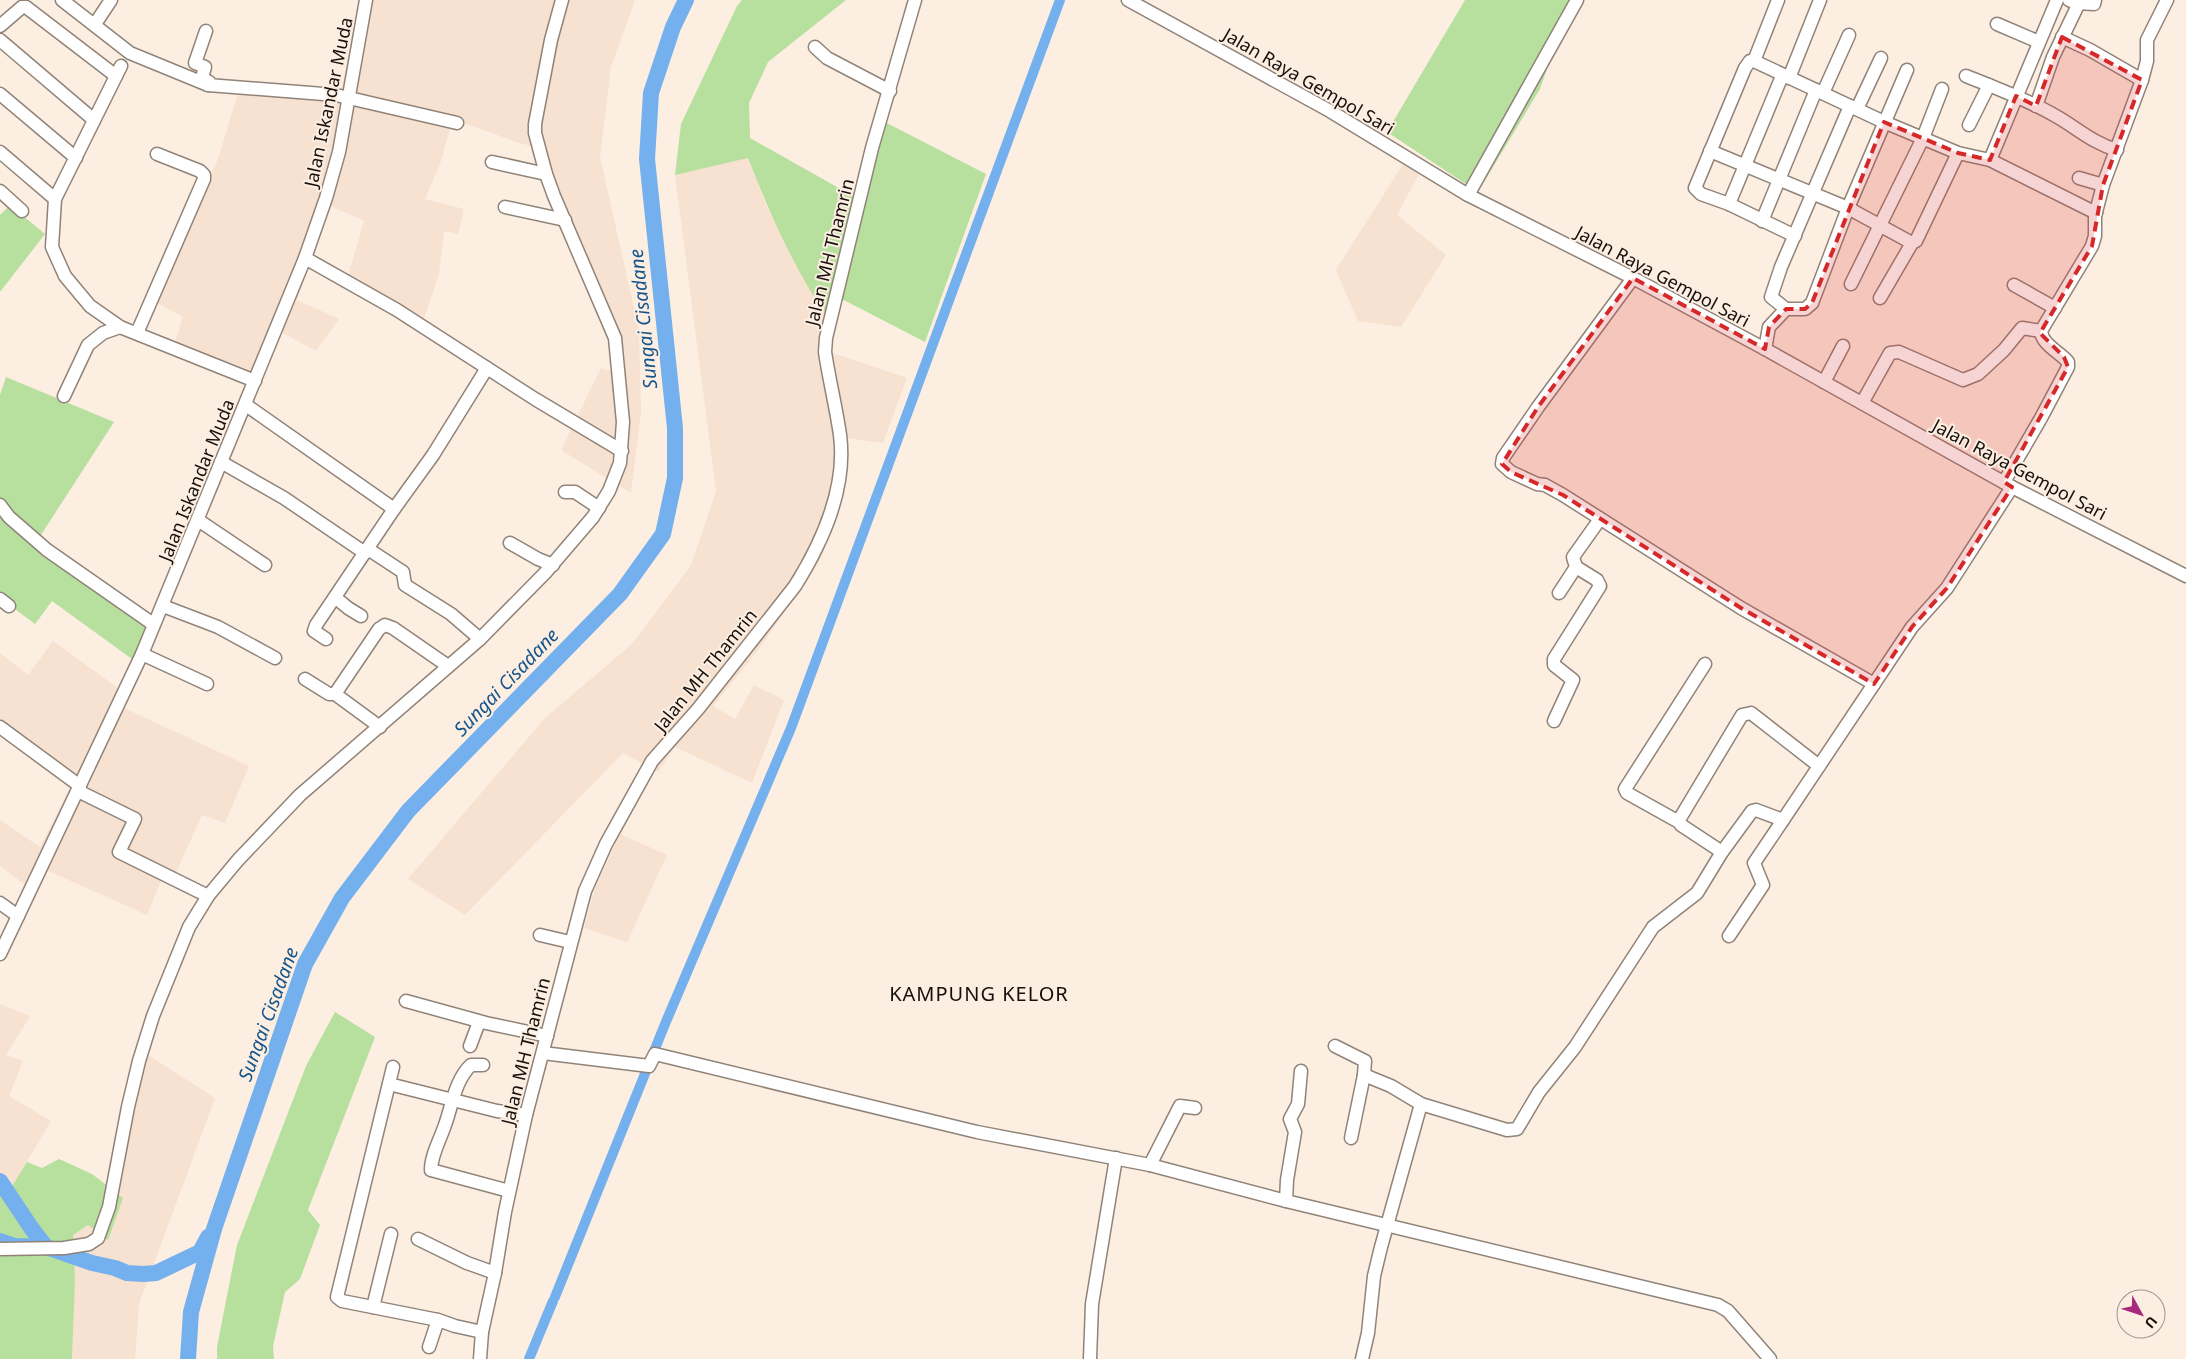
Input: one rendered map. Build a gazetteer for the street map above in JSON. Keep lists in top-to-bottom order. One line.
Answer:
{"streets":{"street":["Jalan Raya Gempol Sari","Jalan Iskandar Muda","Jalan MH Thamrin"]},"districts":["KAMPUNG KELOR"],"water":["Sungai Cisadane"],"north":"bottom right"}
